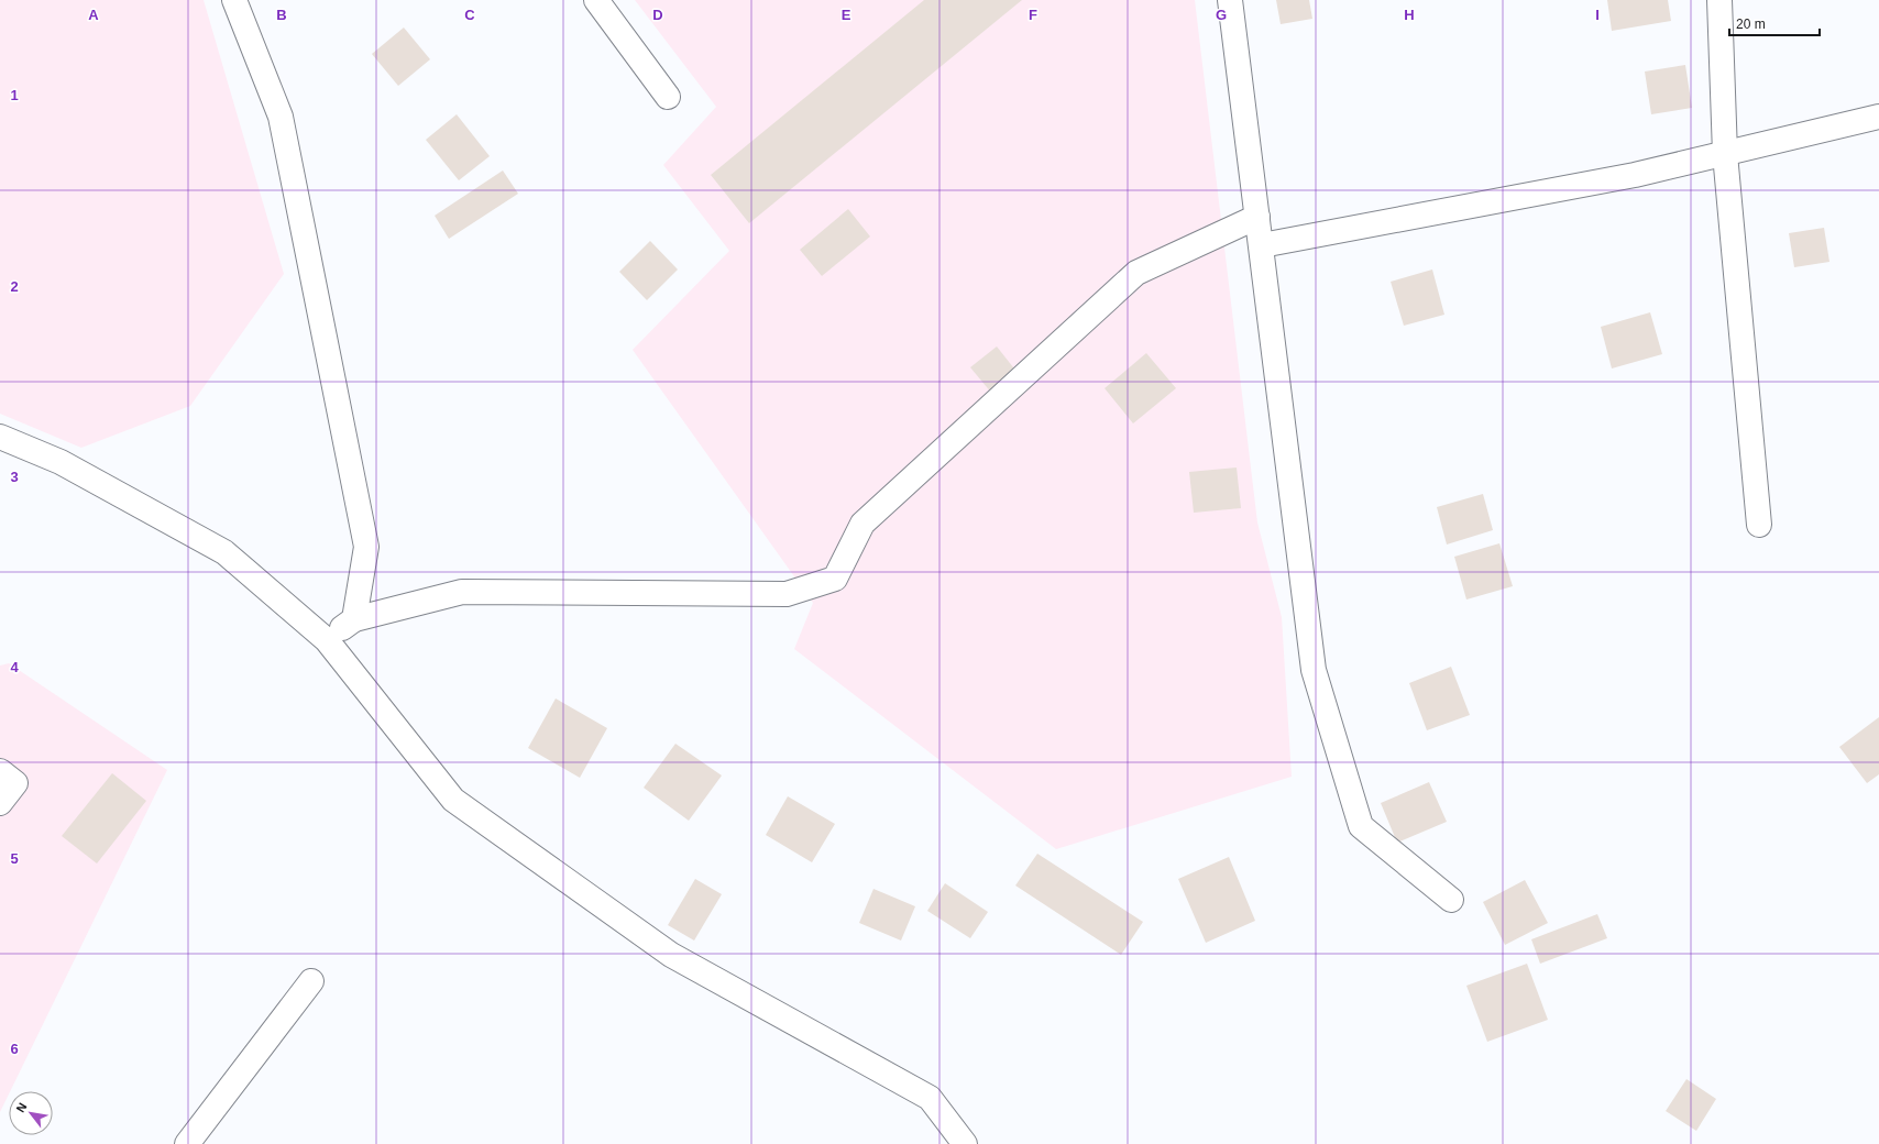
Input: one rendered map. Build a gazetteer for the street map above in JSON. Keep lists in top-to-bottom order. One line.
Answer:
{"scale_bar":"20 m","north":"top left","grid":{"columns":["A","B","C","D","E","F","G","H","I"],"rows":["1","2","3","4","5","6"]}}
